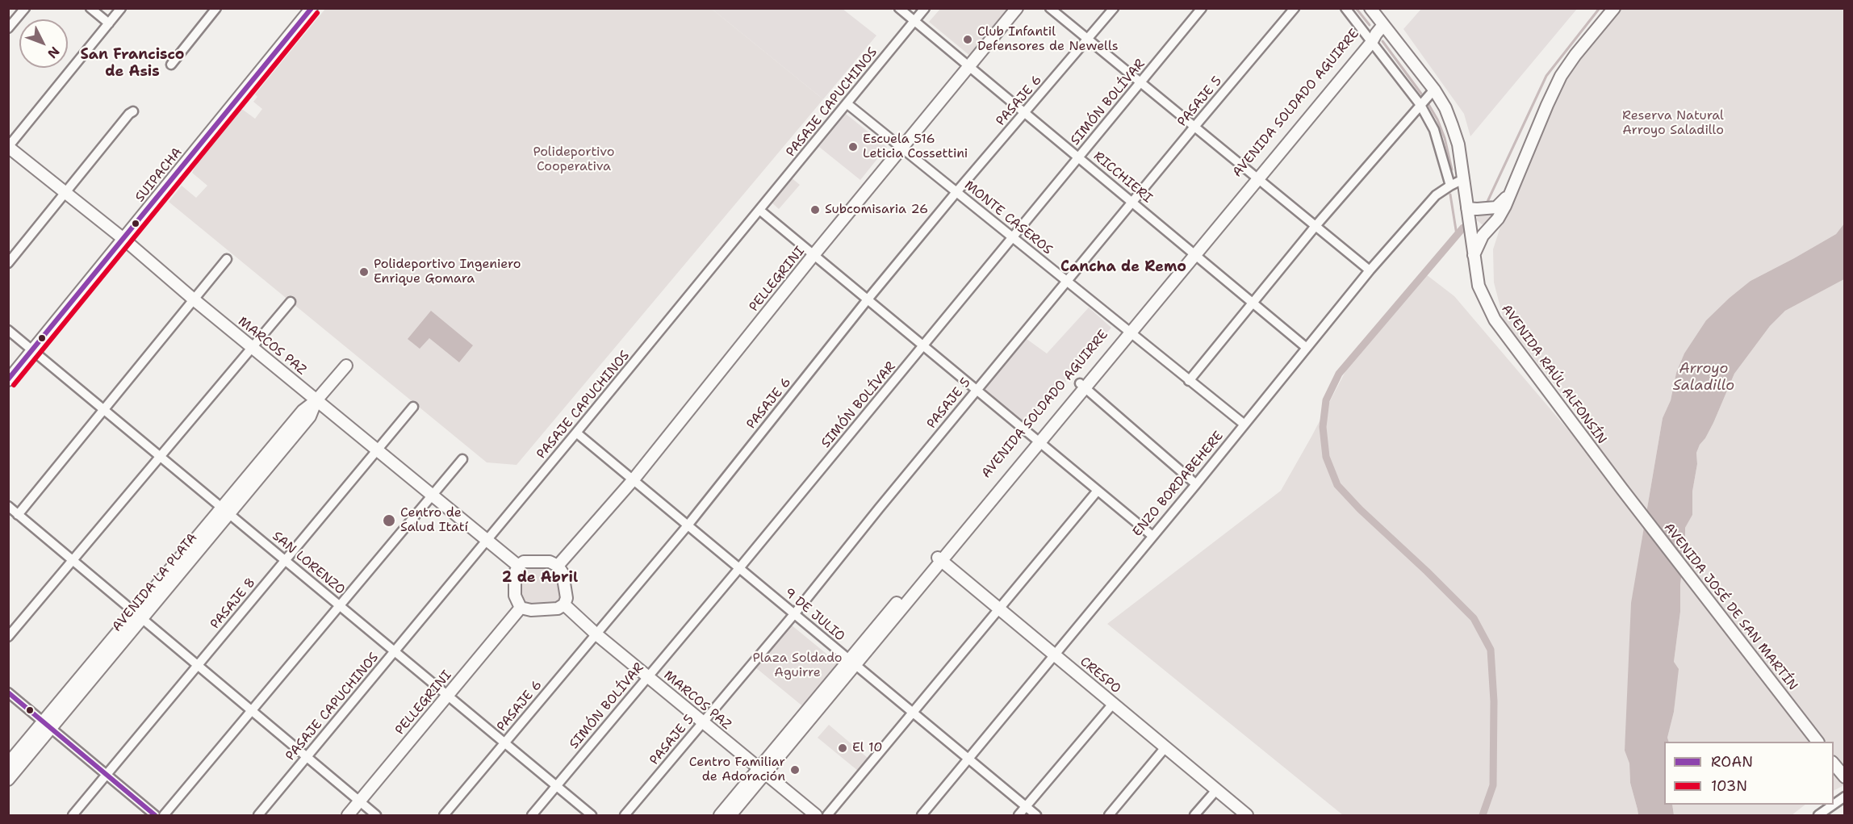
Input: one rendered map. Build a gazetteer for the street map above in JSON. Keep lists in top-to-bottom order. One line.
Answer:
{"streets":{"street":["PASAJE 6","PASAJE 5","PASAJE CAPUCHINOS","SIMÓN BOLÍVAR","AVENIDA SOLDADO AGUIRRE","SUIPACHA","RICCHIERI","MONTE CASEROS","PELLEGRINI","MARCOS PAZ","AVENIDA RAÚL ALFONSÍN","ENZO BORDABEHERE","SAN LORENZO","AVENIDA LA PLATA","PASAJE 8","AVENIDA JOSÉ DE SAN MARTÍN","9 DE JULIO","CRESPO"]},"crossings":[["PASAJE 6","RICCHIERI"],["PASAJE 6","MONTE CASEROS"],["PASAJE 6","MARCOS PAZ"],["PASAJE 6","SAN LORENZO"],["PASAJE 6","9 DE JULIO"],["PASAJE 5","RICCHIERI"],["PASAJE 5","MONTE CASEROS"],["PASAJE 5","MARCOS PAZ"],["PASAJE 5","9 DE JULIO"],["PASAJE CAPUCHINOS","RICCHIERI"],["PASAJE CAPUCHINOS","MONTE CASEROS"],["PASAJE CAPUCHINOS","MARCOS PAZ"],["PASAJE CAPUCHINOS","SAN LORENZO"],["PASAJE CAPUCHINOS","9 DE JULIO"],["SIMÓN BOLÍVAR","RICCHIERI"],["SIMÓN BOLÍVAR","MONTE CASEROS"],["SIMÓN BOLÍVAR","MARCOS PAZ"],["SIMÓN BOLÍVAR","SAN LORENZO"],["SIMÓN BOLÍVAR","9 DE JULIO"],["AVENIDA SOLDADO AGUIRRE","RICCHIERI"],["AVENIDA SOLDADO AGUIRRE","MONTE CASEROS"],["AVENIDA SOLDADO AGUIRRE","MARCOS PAZ"],["AVENIDA SOLDADO AGUIRRE","AVENIDA RAÚL ALFONSÍN"],["AVENIDA SOLDADO AGUIRRE","9 DE JULIO"],["AVENIDA SOLDADO AGUIRRE","CRESPO"],["SUIPACHA","MARCOS PAZ"],["SUIPACHA","SAN LORENZO"],["RICCHIERI","PELLEGRINI"],["RICCHIERI","ENZO BORDABEHERE"],["MONTE CASEROS","PELLEGRINI"],["MONTE CASEROS","ENZO BORDABEHERE"],["PELLEGRINI","MARCOS PAZ"],["PELLEGRINI","SAN LORENZO"],["PELLEGRINI","9 DE JULIO"],["MARCOS PAZ","AVENIDA LA PLATA"],["MARCOS PAZ","PASAJE 8"],["AVENIDA RAÚL ALFONSÍN","ENZO BORDABEHERE"],["AVENIDA RAÚL ALFONSÍN","AVENIDA JOSÉ DE SAN MARTÍN"],["ENZO BORDABEHERE","9 DE JULIO"],["ENZO BORDABEHERE","CRESPO"],["SAN LORENZO","AVENIDA LA PLATA"],["SAN LORENZO","PASAJE 8"]],"districts":["San Francisco de Asis","Cancha de Remo","2 de Abril"],"water":["Arroyo Saladillo"],"parks":["Reserva Natural Arroyo Saladillo","Polideportivo Cooperativa","Plaza Soldado Aguirre"],"places":["Club Infantil Defensores de Newells","Escuela 516 Leticia Cossettini","Subcomisaria 26","Polideportivo Ingeniero Enrique Gomara","Centro de Salud Itatí","El 10","Centro Familiar de Adoración"],"lines":["transit line ROAN","transit line 103N"],"legend":["ROAN","103N"],"north":"bottom right"}
